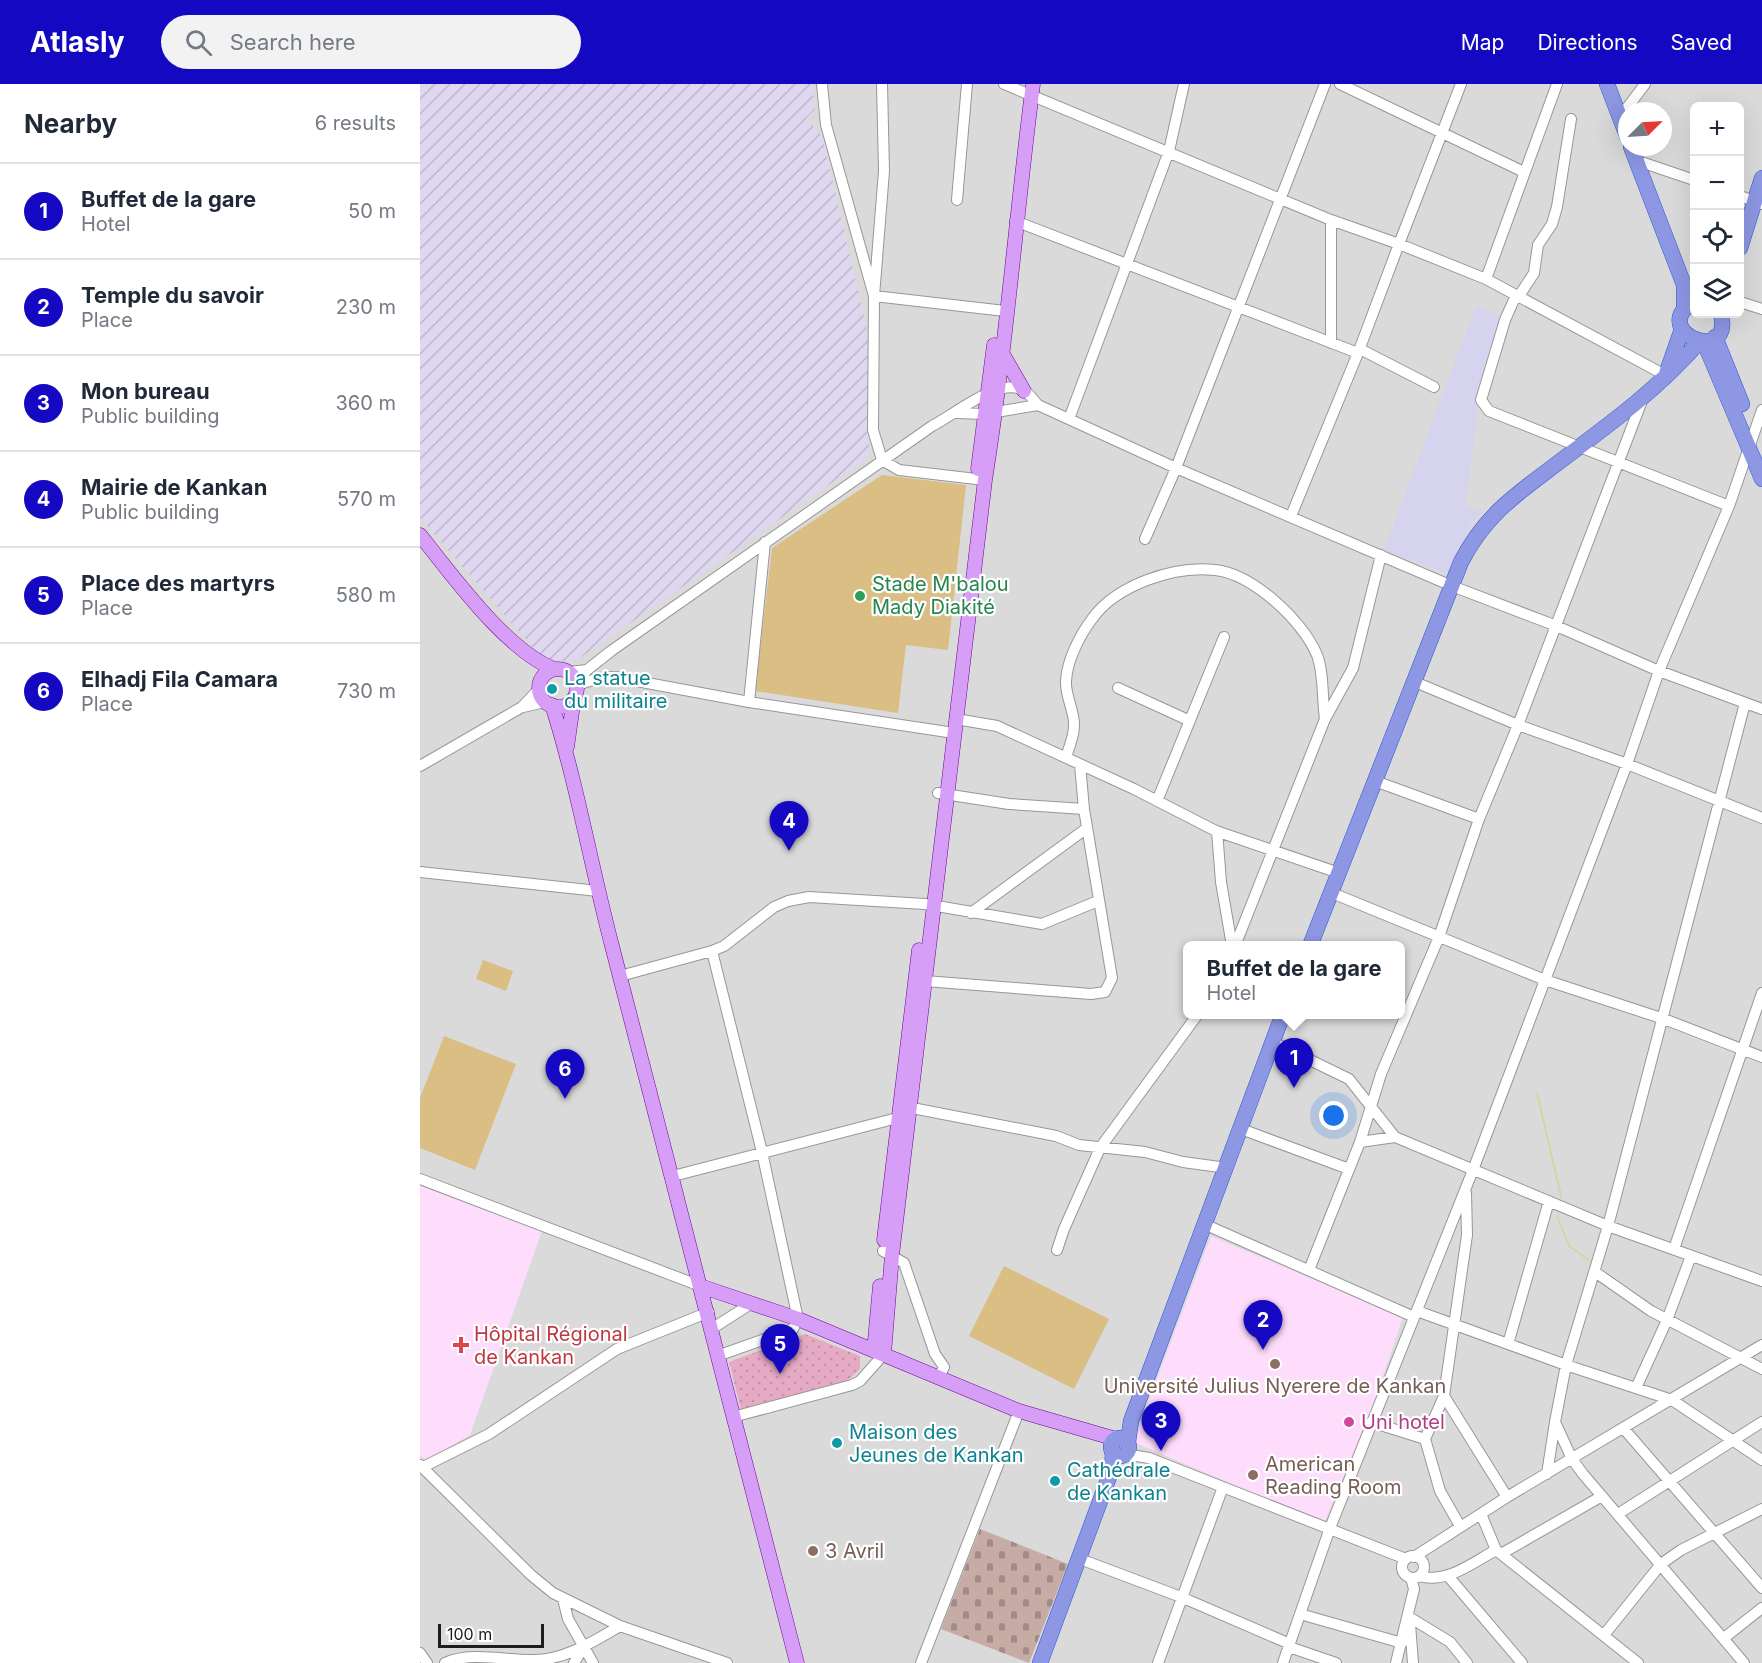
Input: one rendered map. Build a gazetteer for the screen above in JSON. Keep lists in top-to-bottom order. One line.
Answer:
{"places":{"other":["Stade M'balou Mady Diakité","La statue du militaire","Université Julius Nyerere de Kankan","Uni hotel","Maison des Jeunes de Kankan","American Reading Room","Cathédrale de Kankan","3 Avril"],"health":["Hôpital Régional de Kankan"]},"scale_bar":"100 m","north":"top right","page":{"header":"Atlasly","search":"Search here","nav":["Map","Directions","Saved"],"heading":["Nearby","6 results"],"map_buttons":["+","−"],"list":[{"mark":"1","name":"Buffet de la gare","note":"Hotel","value":"50 m"},{"mark":"2","name":"Temple du savoir","note":"Place","value":"230 m"},{"mark":"3","name":"Mon bureau","note":"Public building","value":"360 m"},{"mark":"4","name":"Mairie de Kankan","note":"Public building","value":"570 m"},{"mark":"5","name":"Place des martyrs","note":"Place","value":"580 m"},{"mark":"6","name":"Elhadj Fila Camara","note":"Place","value":"730 m"}],"pins":["4","1","6","2","5","3"],"popup":["Buffet de la gare","Hotel"],"scale":"100 m"}}
